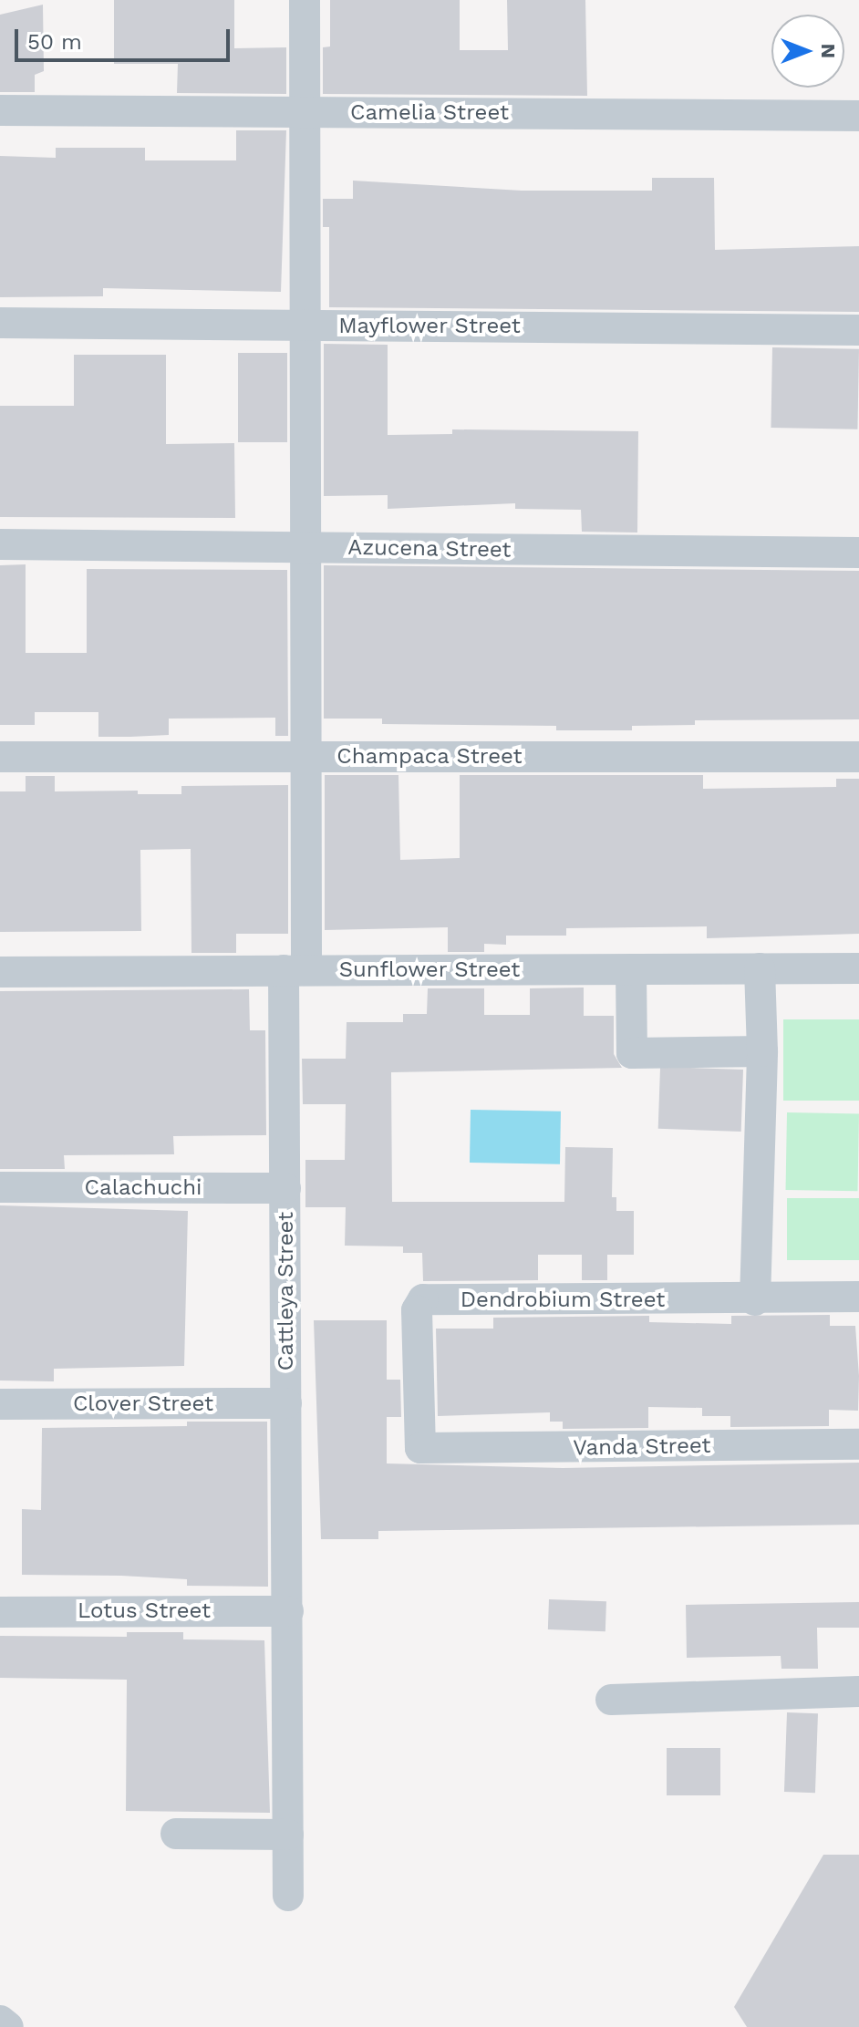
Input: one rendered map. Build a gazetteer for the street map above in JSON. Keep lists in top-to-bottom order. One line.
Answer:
{"streets":{"street":["Camelia Street","Mayflower Street","Azucena Street","Champaca Street","Sunflower Street","Calachuchi","Cattleya Street","Dendrobium Street","Clover Street","Vanda Street","Lotus Street"]},"crossings":[["Camelia Street","Cattleya Street"],["Mayflower Street","Cattleya Street"],["Azucena Street","Cattleya Street"],["Champaca Street","Cattleya Street"],["Sunflower Street","Cattleya Street"],["Calachuchi","Cattleya Street"],["Cattleya Street","Clover Street"],["Cattleya Street","Lotus Street"],["Dendrobium Street","Vanda Street"]],"scale_bar":"50 m","north":"right"}
